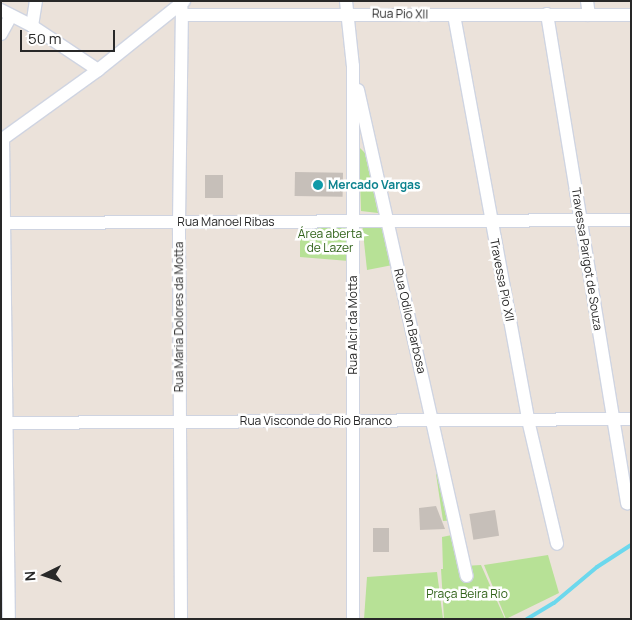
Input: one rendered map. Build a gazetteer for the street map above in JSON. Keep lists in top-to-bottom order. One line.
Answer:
{"streets":{"street":["Rua Pio XII","Rua Manoel Ribas","Travessa Parigot de Souza","Travessa Pio XII","Rua Maria Dolores da Motta","Rua Odilon Barbosa","Rua Alcir da Motta","Rua Visconde do Rio Branco"]},"crossings":[["Rua Pio XII","Travessa Parigot de Souza"],["Rua Pio XII","Travessa Pio XII"],["Rua Pio XII","Rua Maria Dolores da Motta"],["Rua Pio XII","Rua Alcir da Motta"],["Rua Manoel Ribas","Travessa Parigot de Souza"],["Rua Manoel Ribas","Travessa Pio XII"],["Rua Manoel Ribas","Rua Maria Dolores da Motta"],["Rua Manoel Ribas","Rua Odilon Barbosa"],["Rua Manoel Ribas","Rua Alcir da Motta"],["Travessa Parigot de Souza","Rua Visconde do Rio Branco"],["Travessa Pio XII","Rua Visconde do Rio Branco"],["Rua Maria Dolores da Motta","Rua Visconde do Rio Branco"],["Rua Odilon Barbosa","Rua Alcir da Motta"],["Rua Odilon Barbosa","Rua Visconde do Rio Branco"],["Rua Alcir da Motta","Rua Visconde do Rio Branco"]],"parks":["Área aberta de Lazer","Praça Beira Rio"],"places":["Mercado Vargas"],"scale_bar":"50 m","north":"left"}
